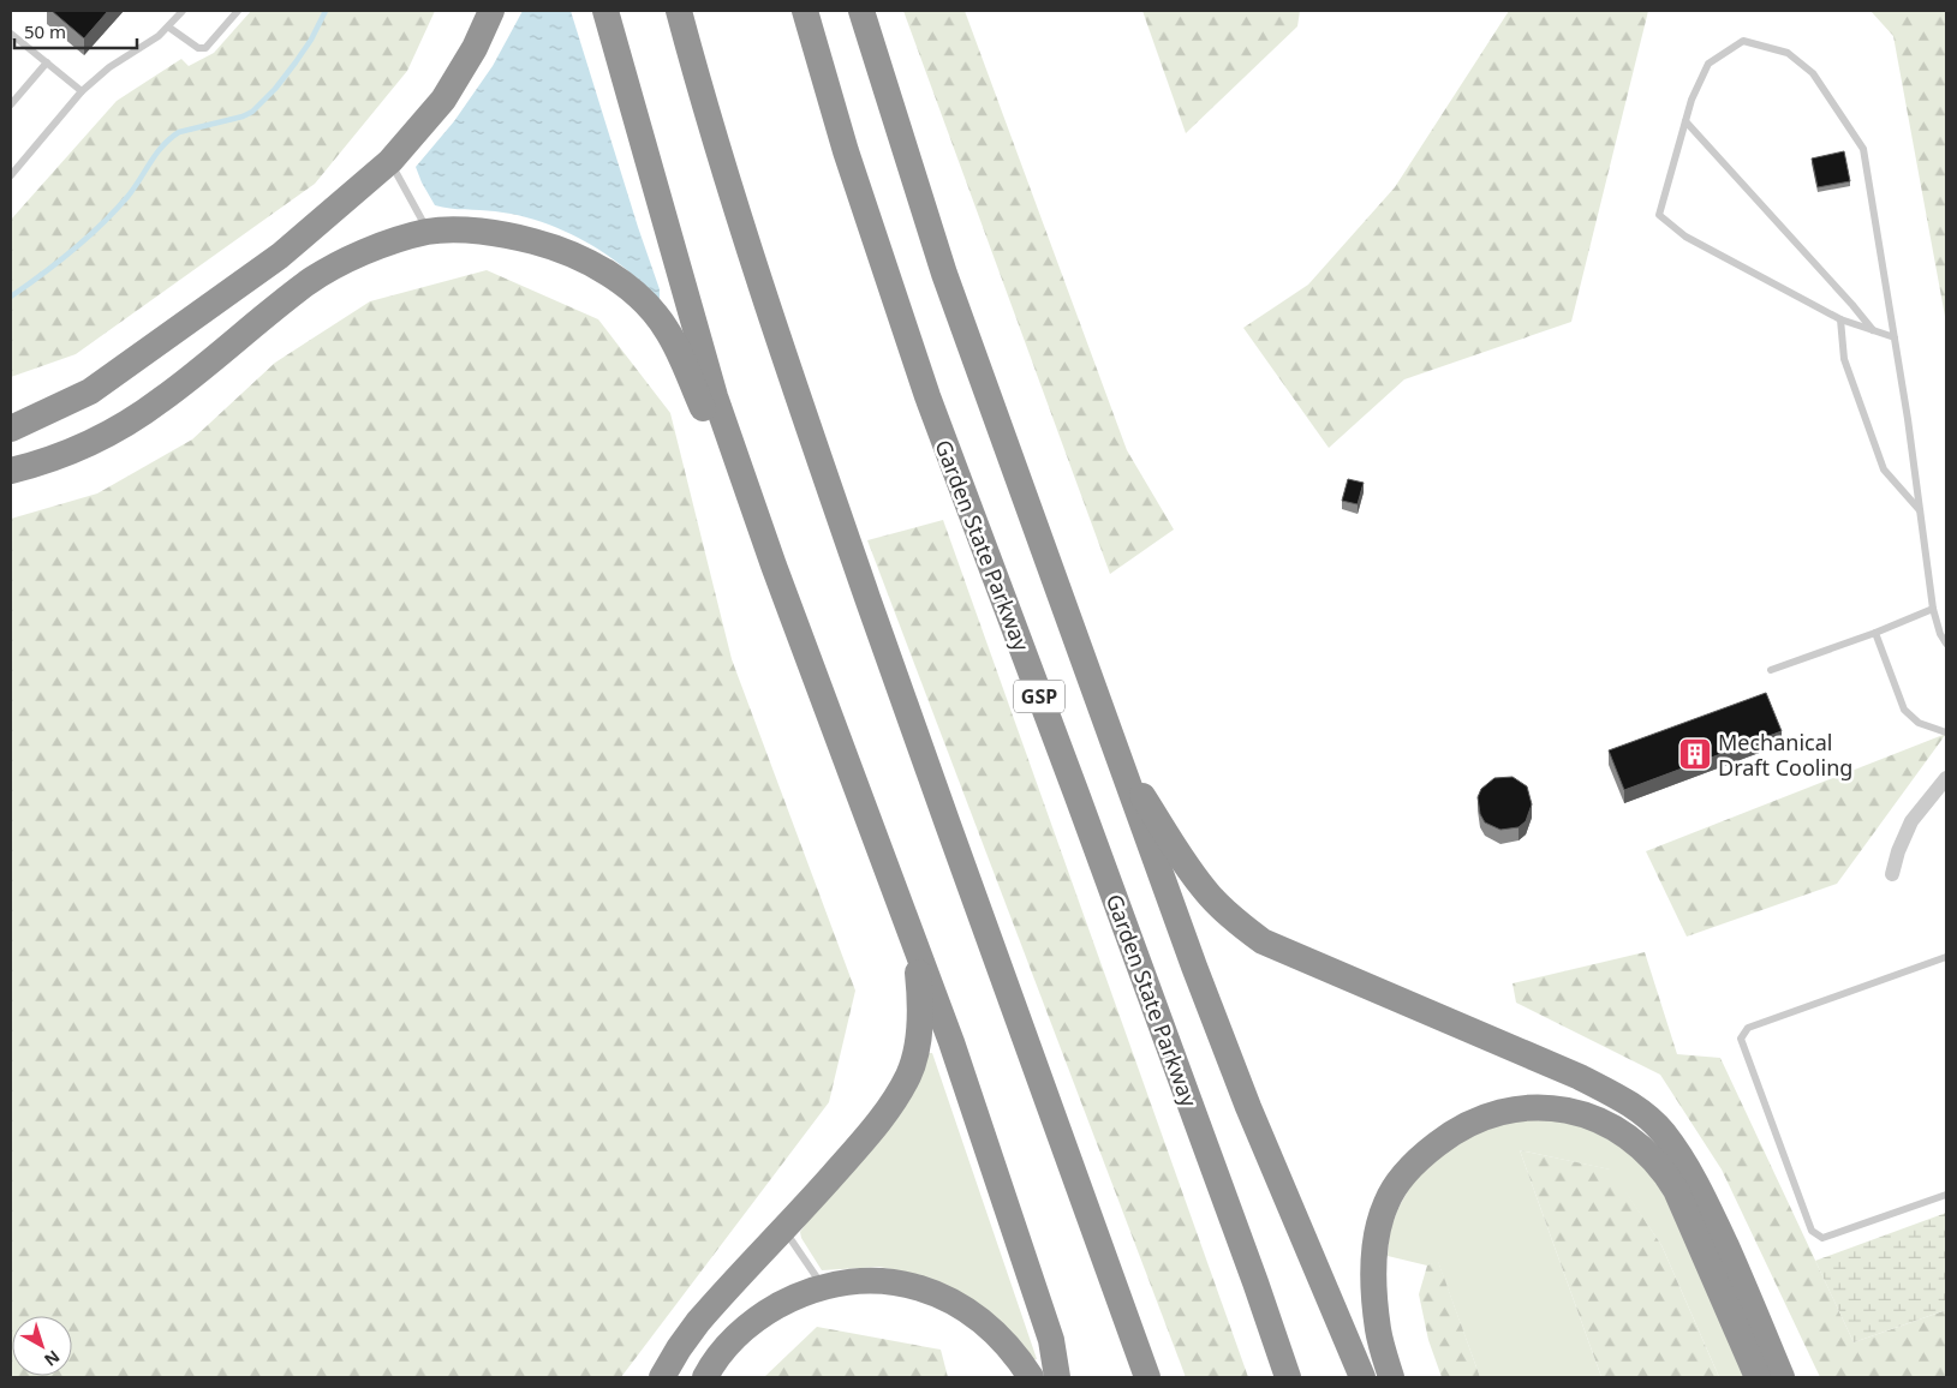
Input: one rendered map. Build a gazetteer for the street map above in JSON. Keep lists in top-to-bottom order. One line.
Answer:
{"streets":{"highway":["Garden State Parkway","GSP"]},"places":{"building":["Mechanical Draft Cooling"]},"scale_bar":"50 m","north":"bottom right"}
